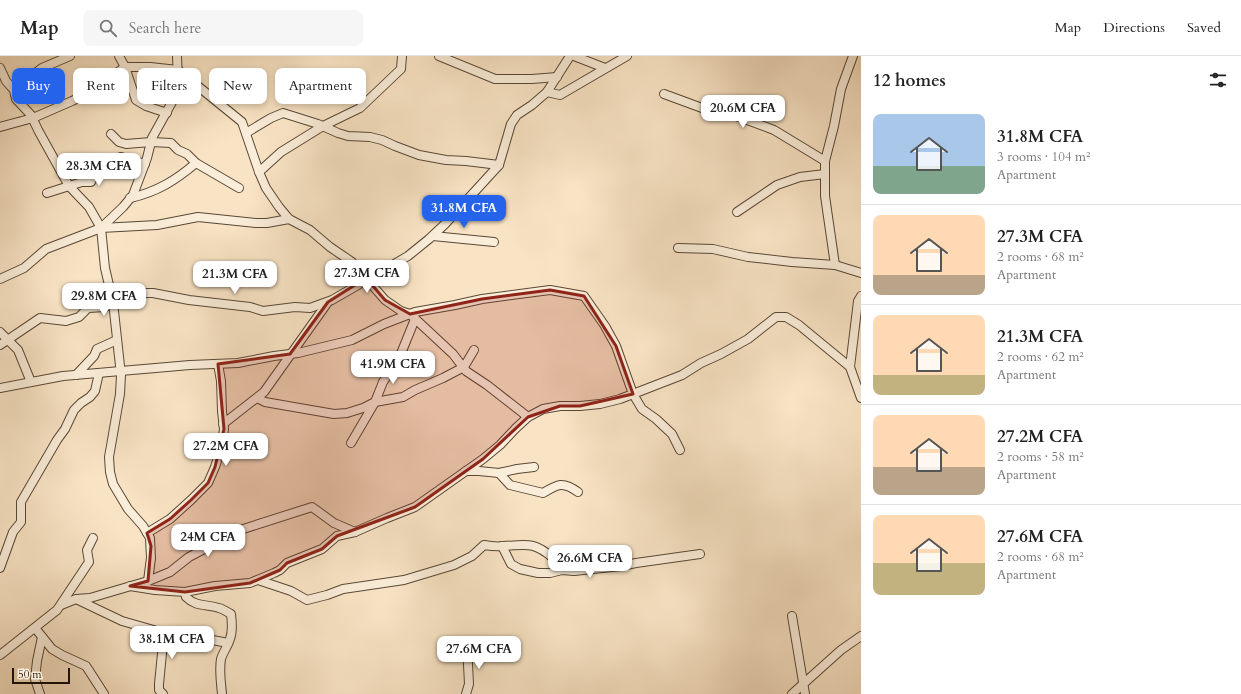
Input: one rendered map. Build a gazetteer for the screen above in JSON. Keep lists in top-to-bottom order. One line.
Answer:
{"scale_bar":"50 m","page":{"header":"Map","search":"Search here","nav":["Map","Directions","Saved"],"heading":"12 homes","chip":["Buy","Rent","Filters","New","Apartment"],"price":["20.6M CFA","28.3M CFA","31.8M CFA","27.3M CFA","21.3M CFA","29.8M CFA","41.9M CFA","27.2M CFA","24M CFA","26.6M CFA","38.1M CFA","27.6M CFA"],"list":[{"name":"31.8M CFA","note":"3 rooms · 104 m² · Apartment"},{"name":"27.3M CFA","note":"2 rooms · 68 m² · Apartment"},{"name":"21.3M CFA","note":"2 rooms · 62 m² · Apartment"},{"name":"27.2M CFA","note":"2 rooms · 58 m² · Apartment"},{"name":"27.6M CFA","note":"2 rooms · 68 m² · Apartment"}],"scale":"50 m"}}
